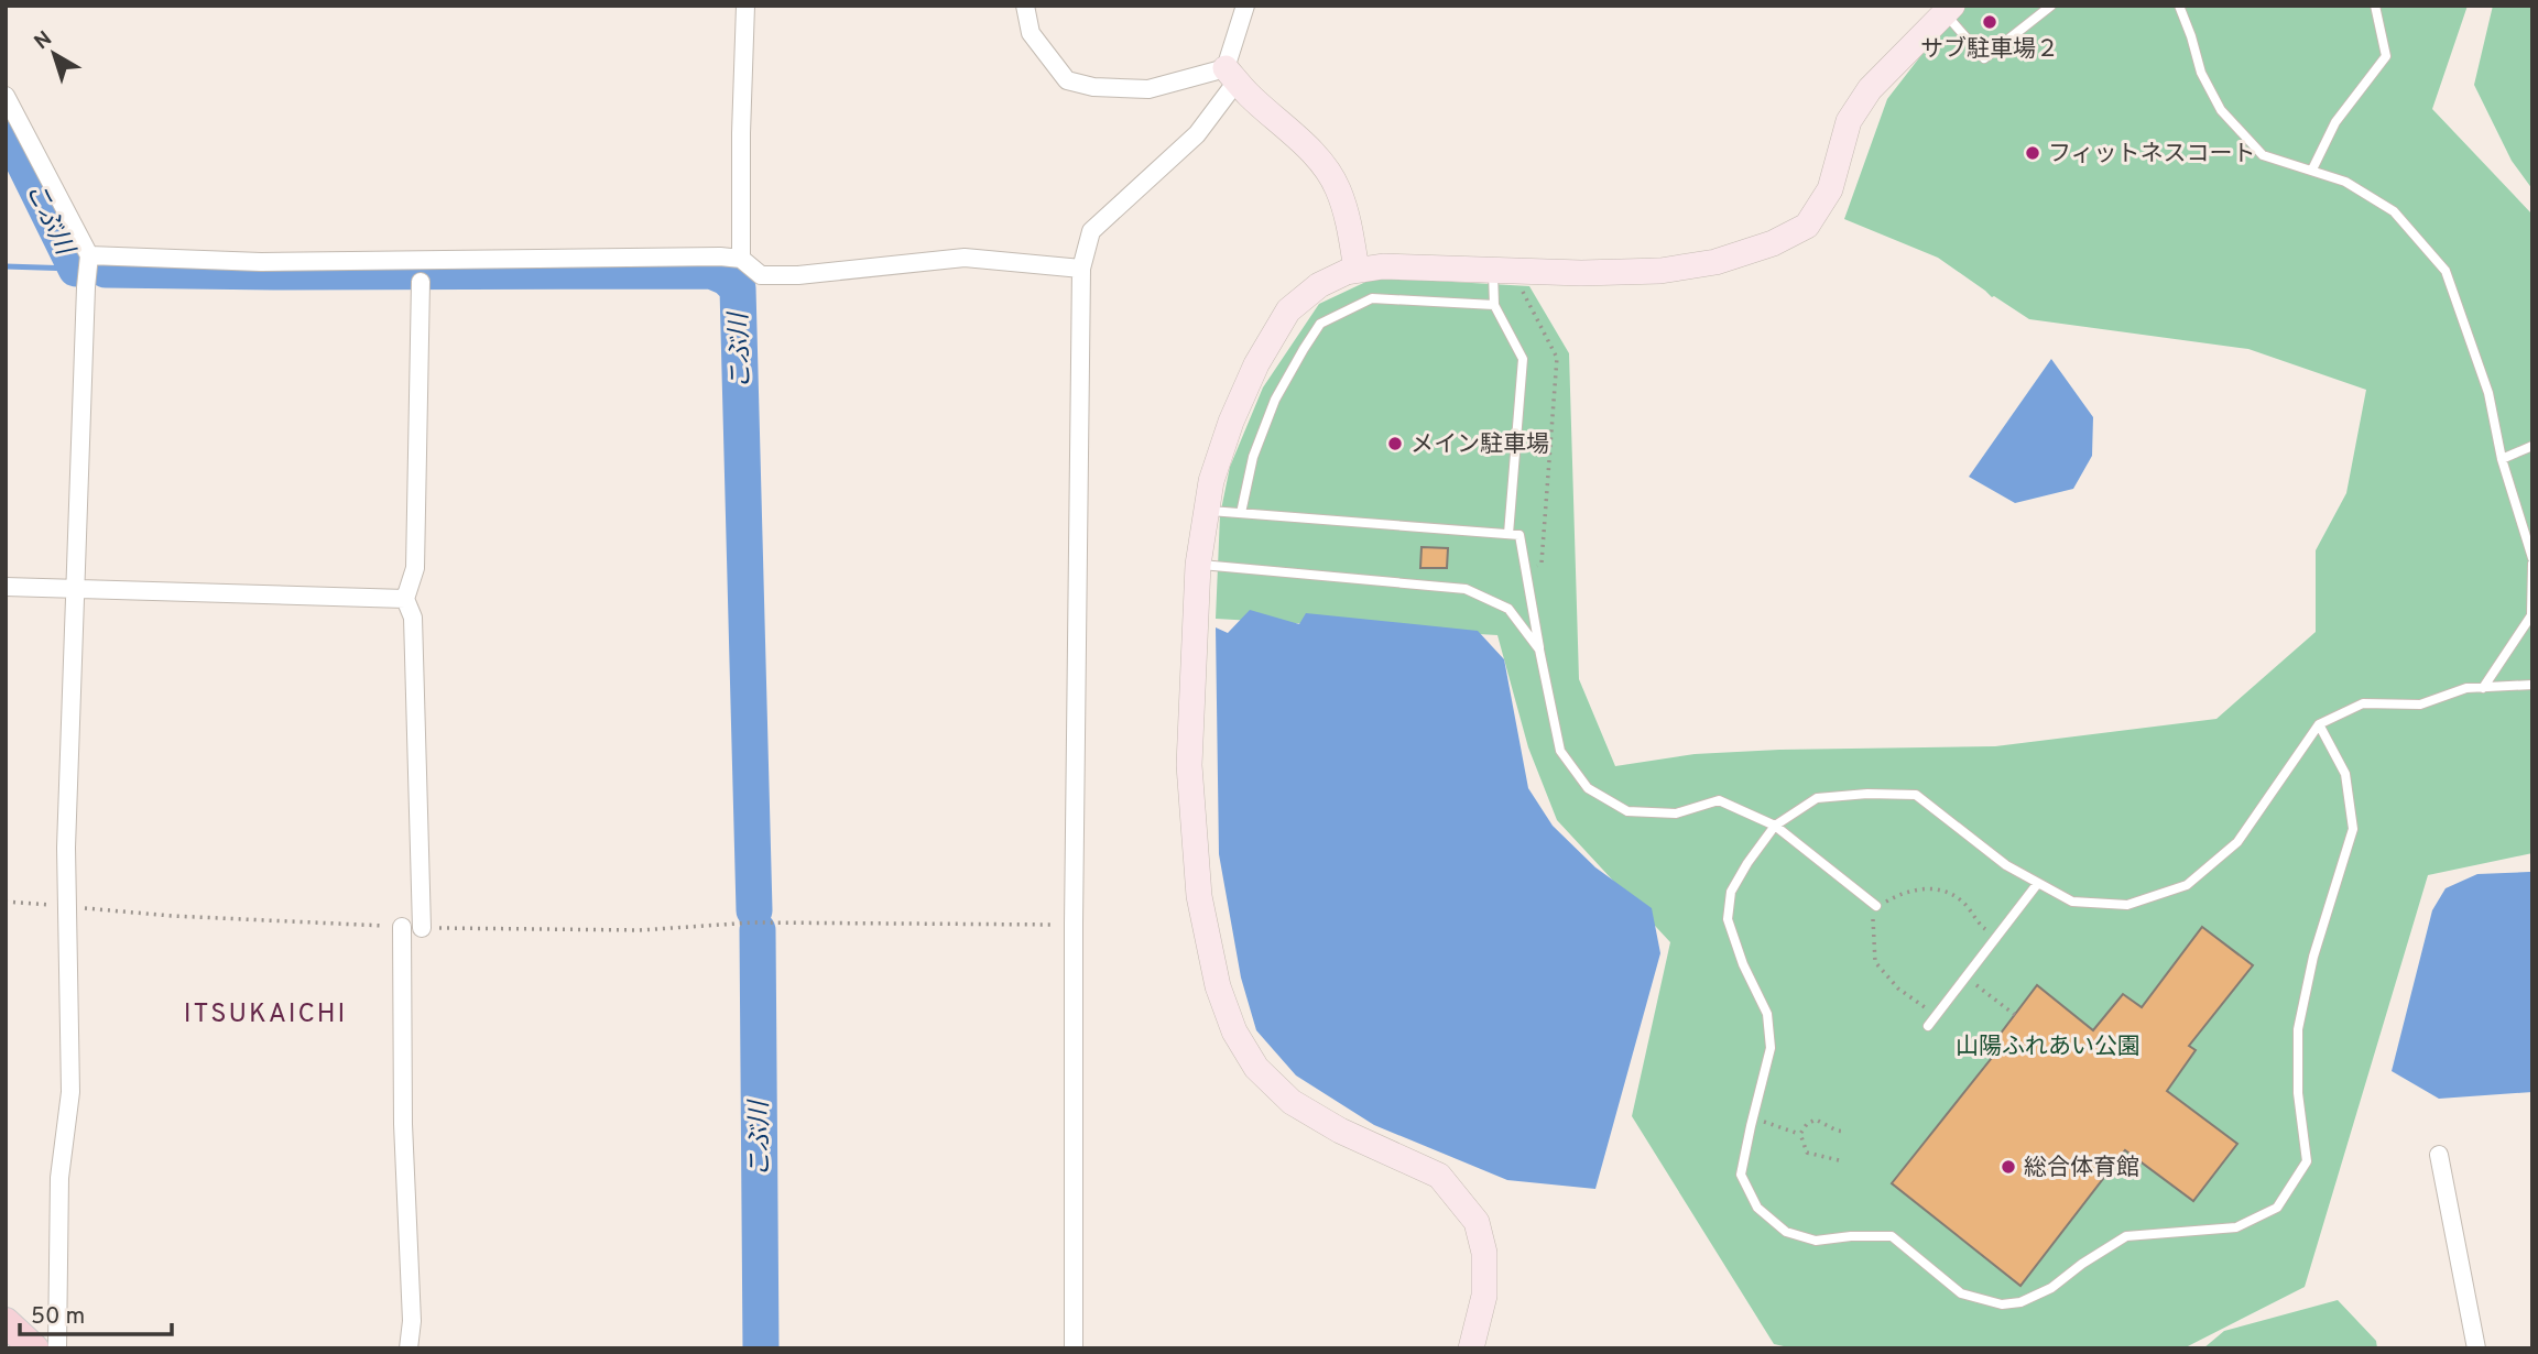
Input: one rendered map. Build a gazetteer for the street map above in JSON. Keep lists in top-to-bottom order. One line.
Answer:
{"districts":["ITSUKAICHI"],"water":["こぶ川"],"parks":["山陽ふれあい公園"],"places":["サブ駐車場２","フィットネスコート","メイン駐車場","総合体育館"],"scale_bar":"50 m","north":"top left"}
